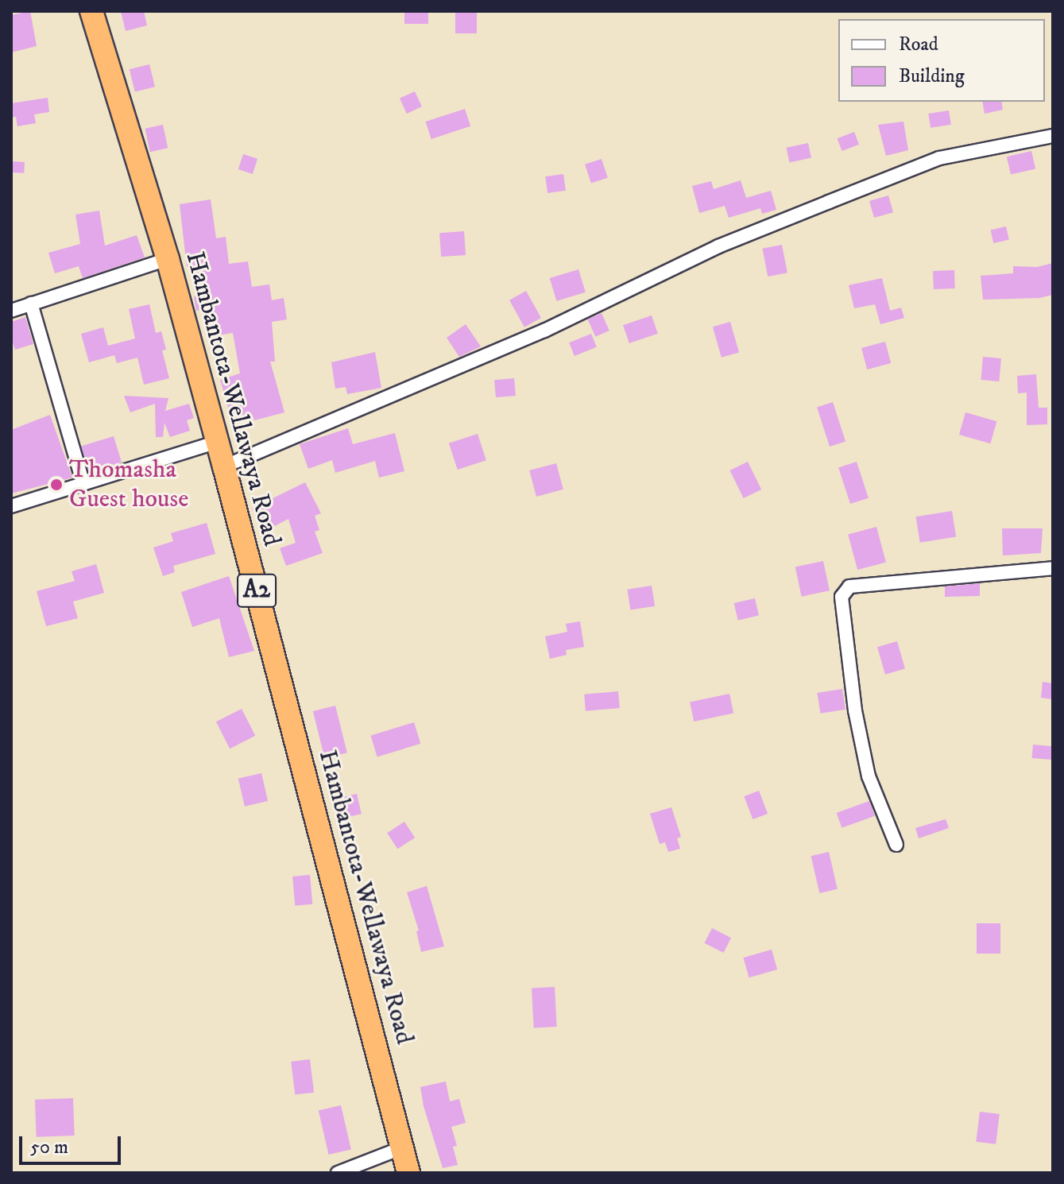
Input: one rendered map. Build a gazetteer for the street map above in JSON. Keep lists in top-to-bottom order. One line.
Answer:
{"streets":{"highway":["Hambantota-Wellawaya Road","A2"]},"places":["Thomasha Guest house"],"legend":["Road","Building"],"scale_bar":"50 m"}
